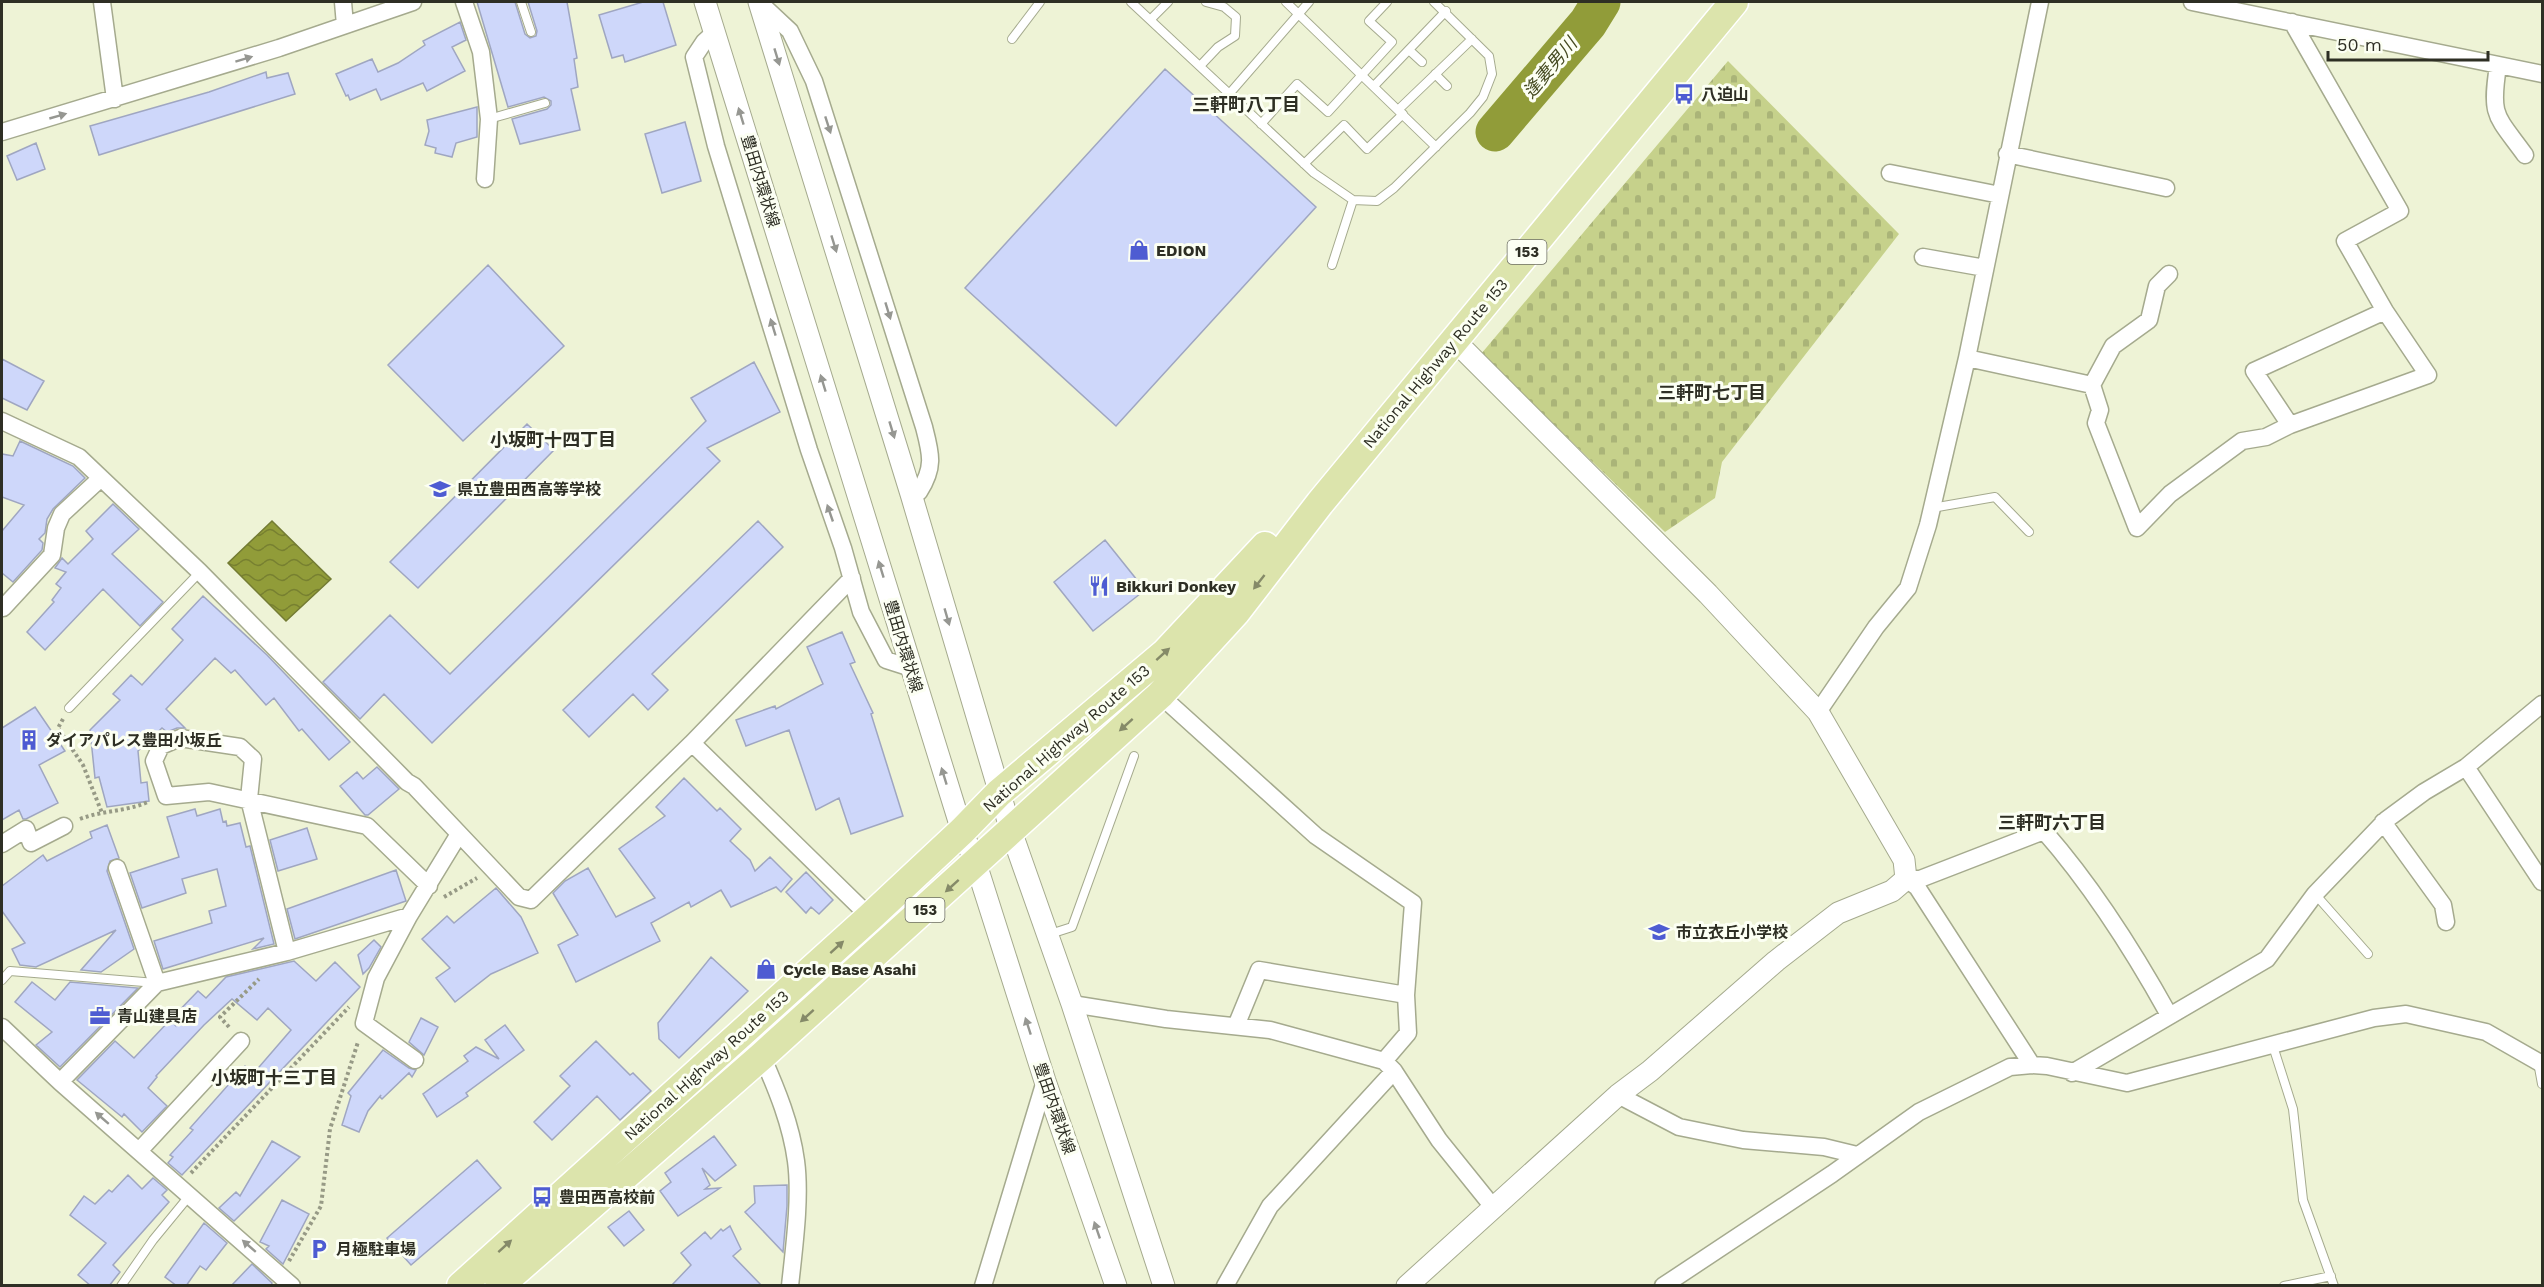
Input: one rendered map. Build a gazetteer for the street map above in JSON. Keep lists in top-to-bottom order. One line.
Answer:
{"streets":{"highway":["153","National Highway Route 153"],"street":["豊田内環状線"]},"crossings":[["豊田内環状線","National Highway Route 153"]],"districts":["三軒町八丁目","三軒町七丁目","小坂町十四丁目","三軒町六丁目","小坂町十三丁目"],"water":["逢妻男川"],"places":{"bus stop":["八迫山","豊田西高校前"],"shop":["EDION","Cycle Base Asahi"],"school or university":["県立豊田西高等学校","市立衣丘小学校"],"restaurant":["Bikkuri Donkey"],"building":["ダイアパレス豊田小坂丘"],"office":["青山建具店"],"parking":["月極駐車場"]},"scale_bar":"50 m"}
